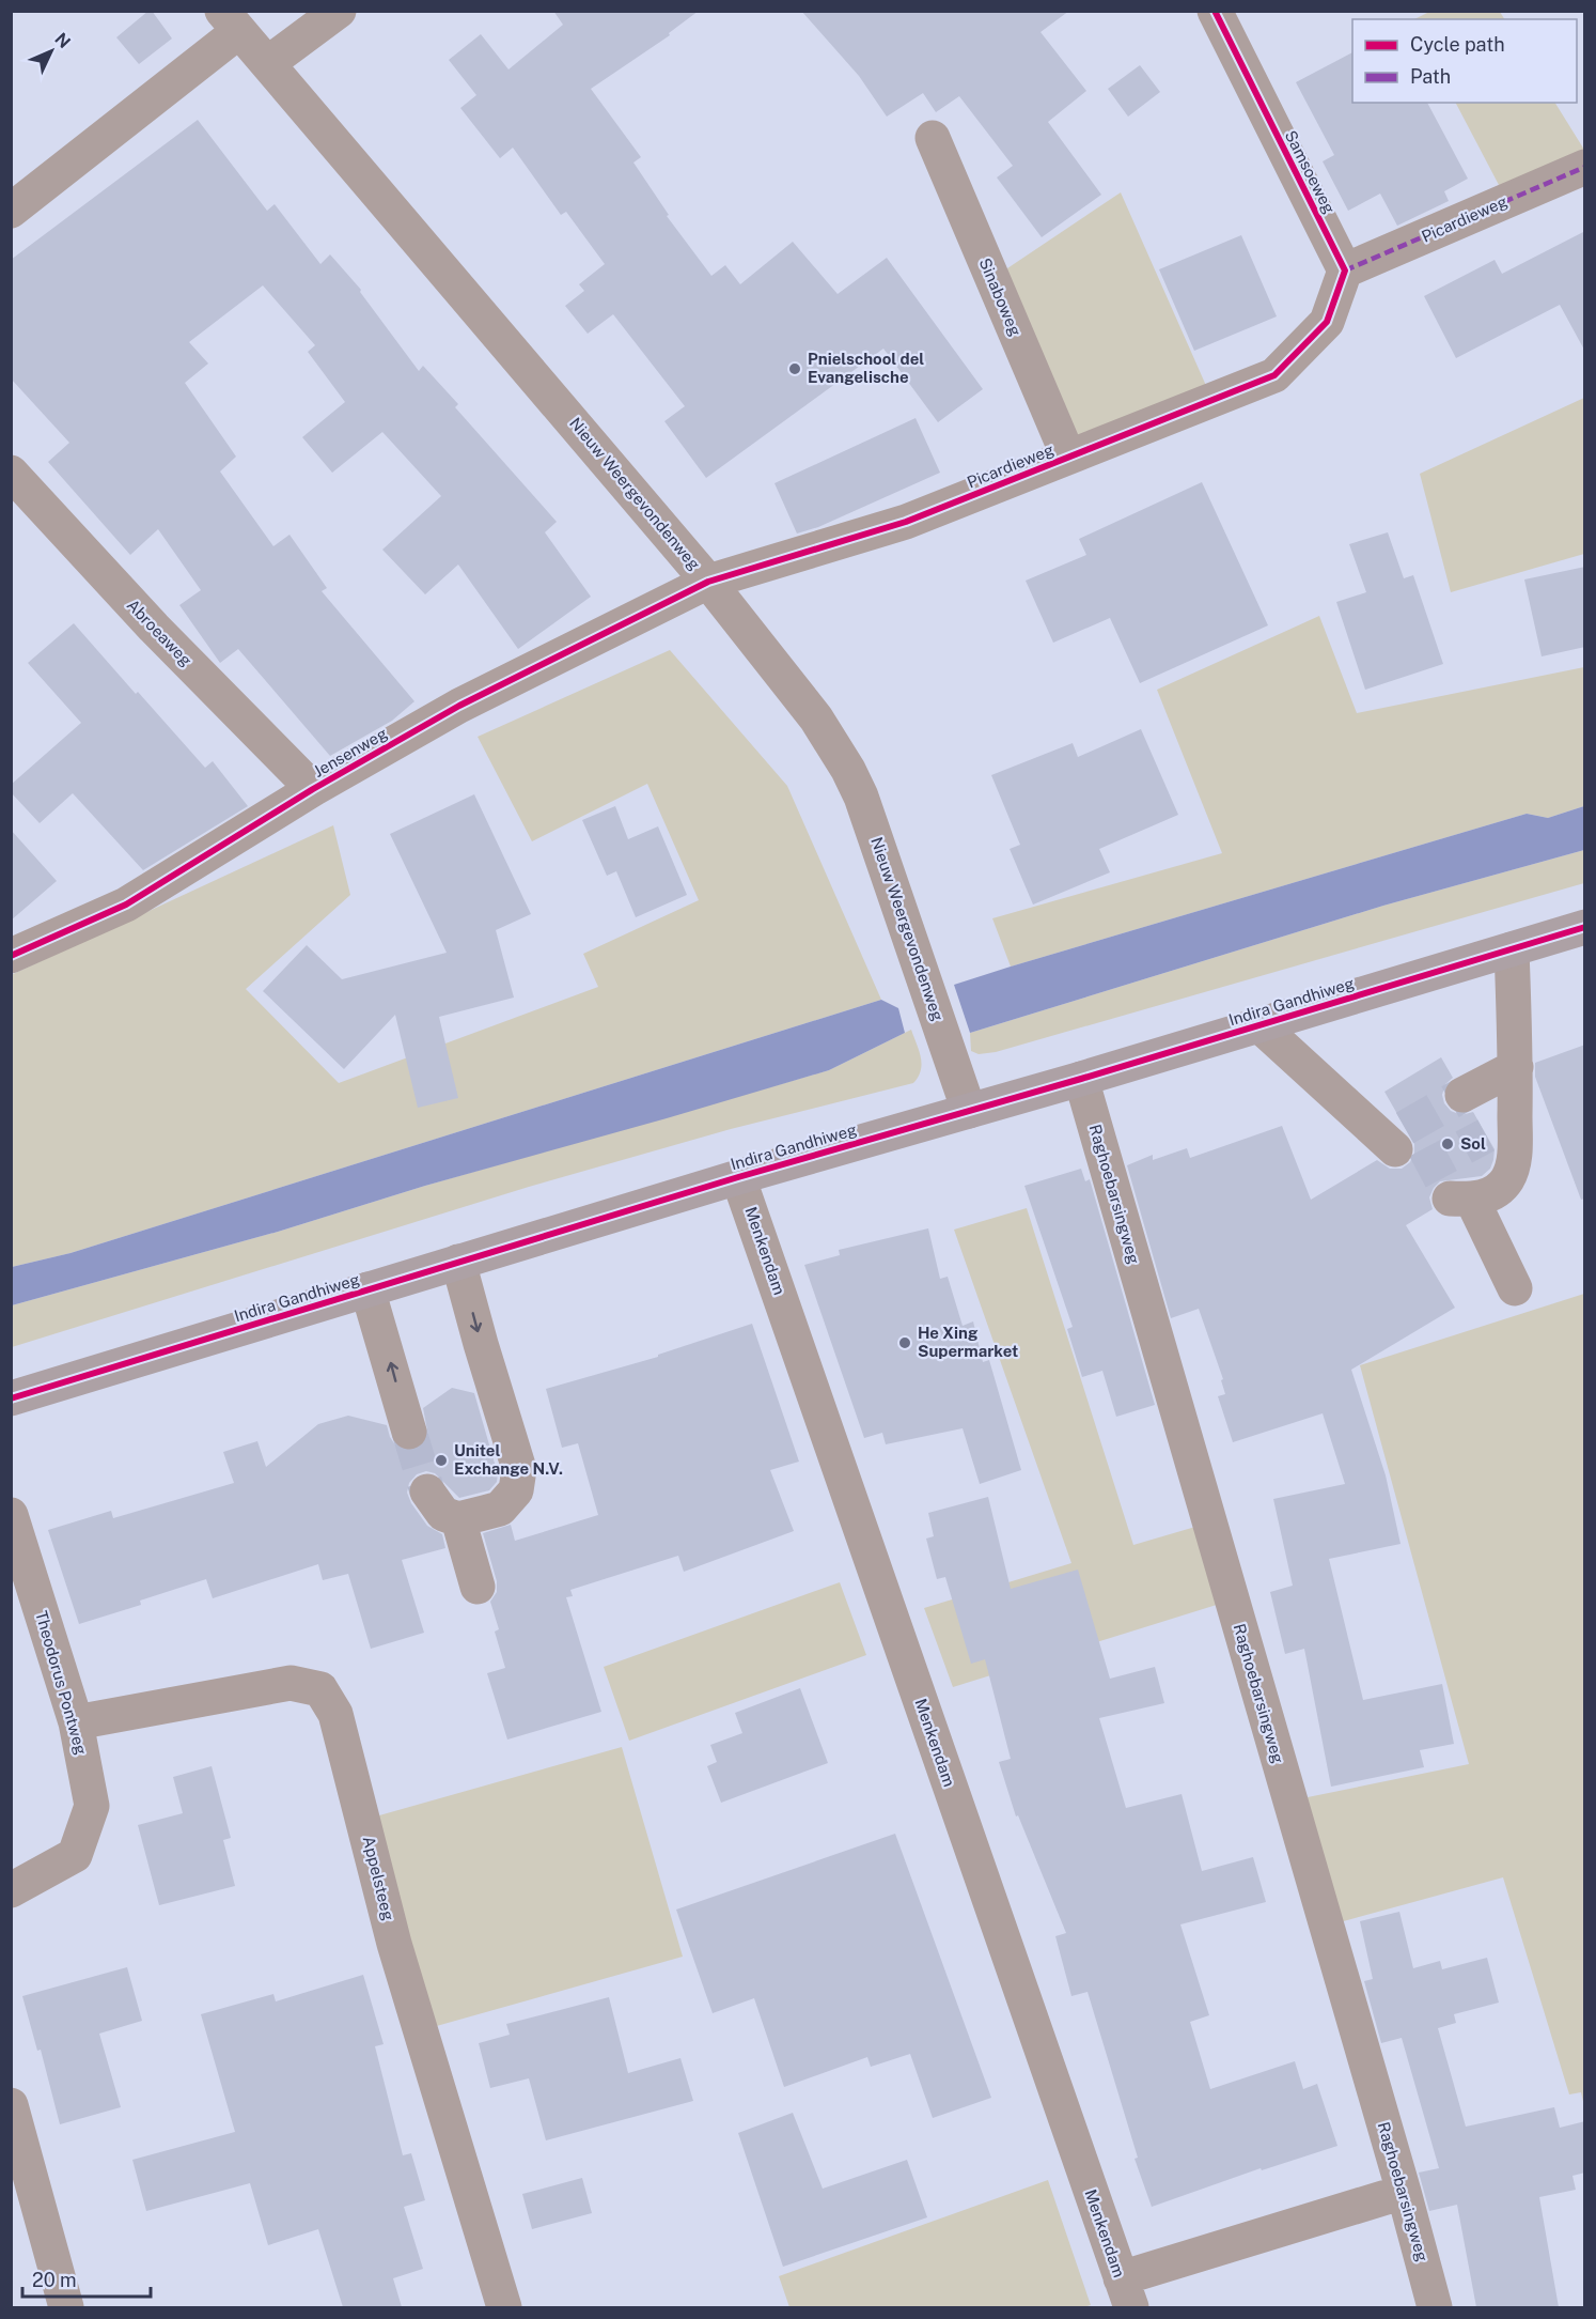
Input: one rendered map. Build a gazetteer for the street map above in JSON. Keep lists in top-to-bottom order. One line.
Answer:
{"streets":{"main road":["Indira Gandhiweg"],"street":["Samsoeweg","Picardieweg","Sinaboweg","Nieuw Weergevondenweg","Abroeaweg","Jensenweg","Raghoebarsingweg","Menkendam","Theodorus Pontweg","Appelsteeg"]},"crossings":[["Samsoeweg","Picardieweg"],["Picardieweg","Sinaboweg"],["Picardieweg","Nieuw Weergevondenweg"],["Picardieweg","Jensenweg"],["Nieuw Weergevondenweg","Jensenweg"],["Nieuw Weergevondenweg","Indira Gandhiweg"],["Abroeaweg","Jensenweg"],["Indira Gandhiweg","Raghoebarsingweg"],["Indira Gandhiweg","Menkendam"],["Theodorus Pontweg","Appelsteeg"]],"places":["Pnielschool del Evangelische","Sol","He Xing Supermarket","Unitel Exchange N.V."],"legend":["Cycle path","Path"],"scale_bar":"20 m","north":"top right"}
